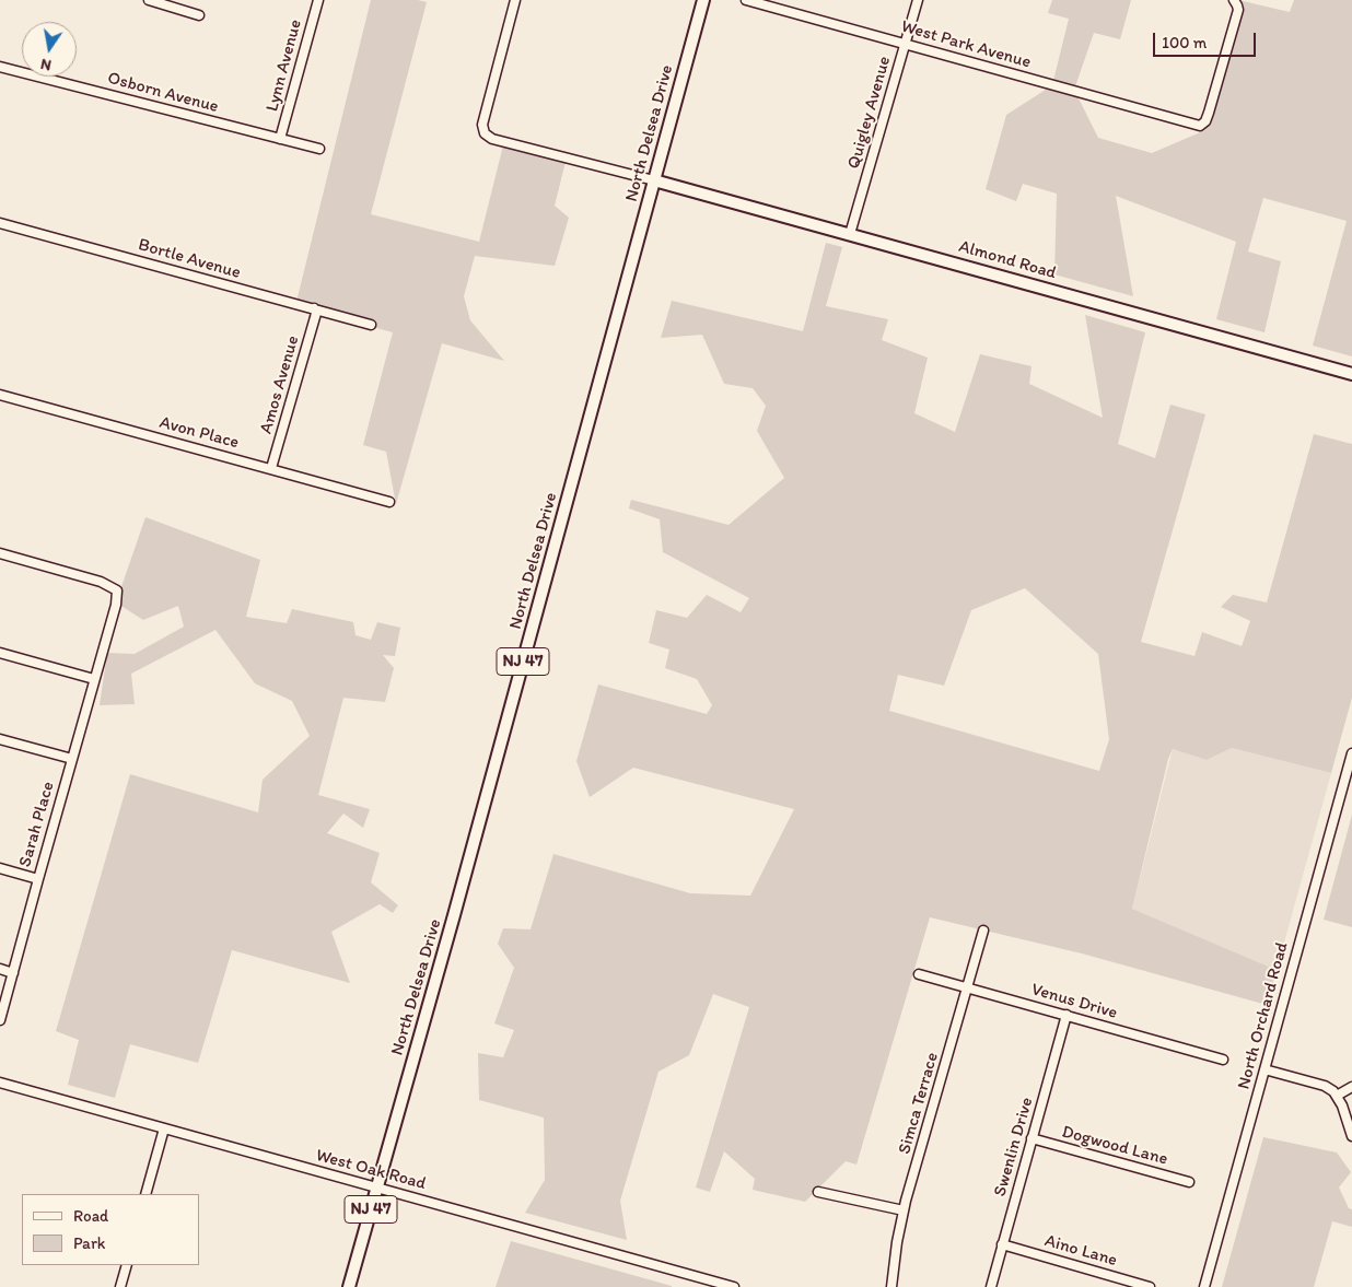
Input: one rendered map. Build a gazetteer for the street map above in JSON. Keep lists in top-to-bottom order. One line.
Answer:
{"streets":{"main road":["North Delsea Drive","Almond Road","NJ 47"],"street":["West Park Avenue","Lynn Avenue","Osborn Avenue","Quigley Avenue","Bortle Avenue","Amos Avenue","Avon Place","Sarah Place","Venus Drive","North Orchard Road","Simca Terrace","Dogwood Lane","Swenlin Drive","West Oak Road","Aino Lane"]},"crossings":[["West Park Avenue","Quigley Avenue"],["Lynn Avenue","Osborn Avenue"],["Quigley Avenue","Almond Road"],["North Delsea Drive","Almond Road"],["North Delsea Drive","West Oak Road"],["Bortle Avenue","Amos Avenue"],["Amos Avenue","Avon Place"],["Venus Drive","Simca Terrace"],["Venus Drive","Swenlin Drive"],["Dogwood Lane","Swenlin Drive"],["Swenlin Drive","Aino Lane"]],"legend":["Road","Park"],"scale_bar":"100 m","north":"bottom"}
